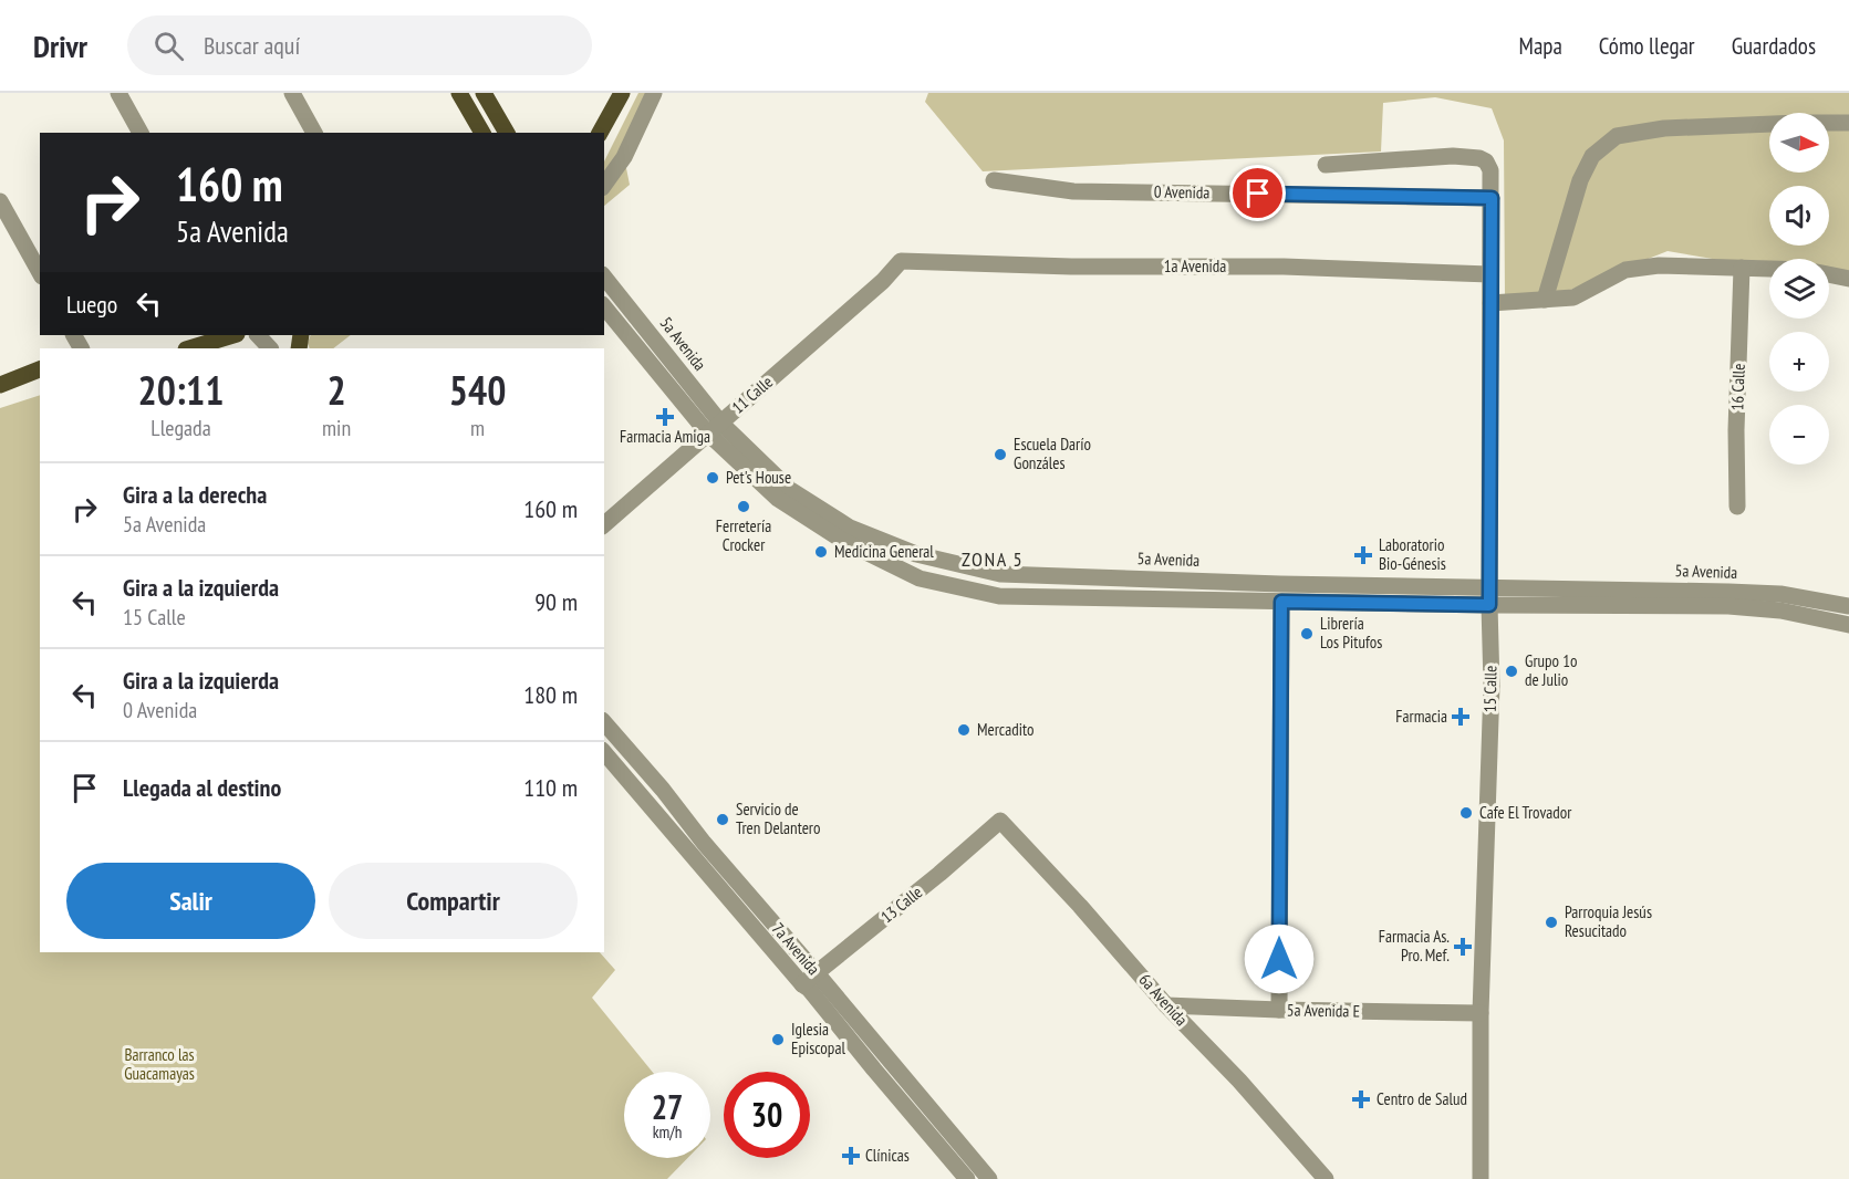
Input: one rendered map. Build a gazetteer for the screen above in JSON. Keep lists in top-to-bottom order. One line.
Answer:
{"streets":{"street":["0 Avenida","1a Avenida","5a Avenida","16 Calle","11 Calle","15 Calle","13 Calle","7a Avenida","6a Avenida","5a Avenida E"]},"crossings":[["0 Avenida","15 Calle"],["1a Avenida","11 Calle"],["1a Avenida","15 Calle"],["5a Avenida","11 Calle"],["5a Avenida","15 Calle"],["15 Calle","5a Avenida E"],["13 Calle","7a Avenida"],["13 Calle","6a Avenida"],["6a Avenida","5a Avenida E"]],"districts":["ZONA 5"],"parks":["Barranco las Guacamayas"],"places":{"health":["Farmacia Amiga","Laboratorio Bio-Génesis","Farmacia","Farmacia As. Pro. Mef.","Centro de Salud","Clínicas"],"other":["Escuela Darío Gonzáles","Pet's House","Ferretería Crocker","Medicina General","Librería Los Pitufos","Grupo 1o de Julio","Mercadito","Cafe El Trovador","Servicio de Tren Delantero","Parroquia Jesús Resucitado","Iglesia Episcopal"]},"north":"right","page":{"header":"Drivr","search":"Buscar aquí","nav":["Mapa","Cómo llegar","Guardados"],"map_buttons":["+","−"],"turn":["160 m","5a Avenida"],"then":"Luego","eta":["20:11","Llegada","2","min","540","m"],"list":[{"name":"Gira a la derecha","note":"5a Avenida","value":"160 m"},{"name":"Gira a la izquierda","note":"15 Calle","value":"90 m"},{"name":"Gira a la izquierda","note":"0 Avenida","value":"180 m"},{"name":"Llegada al destino","value":"110 m"}],"buttons":["Salir","Compartir"],"speed":"27 km/h","limit":"30"}}
